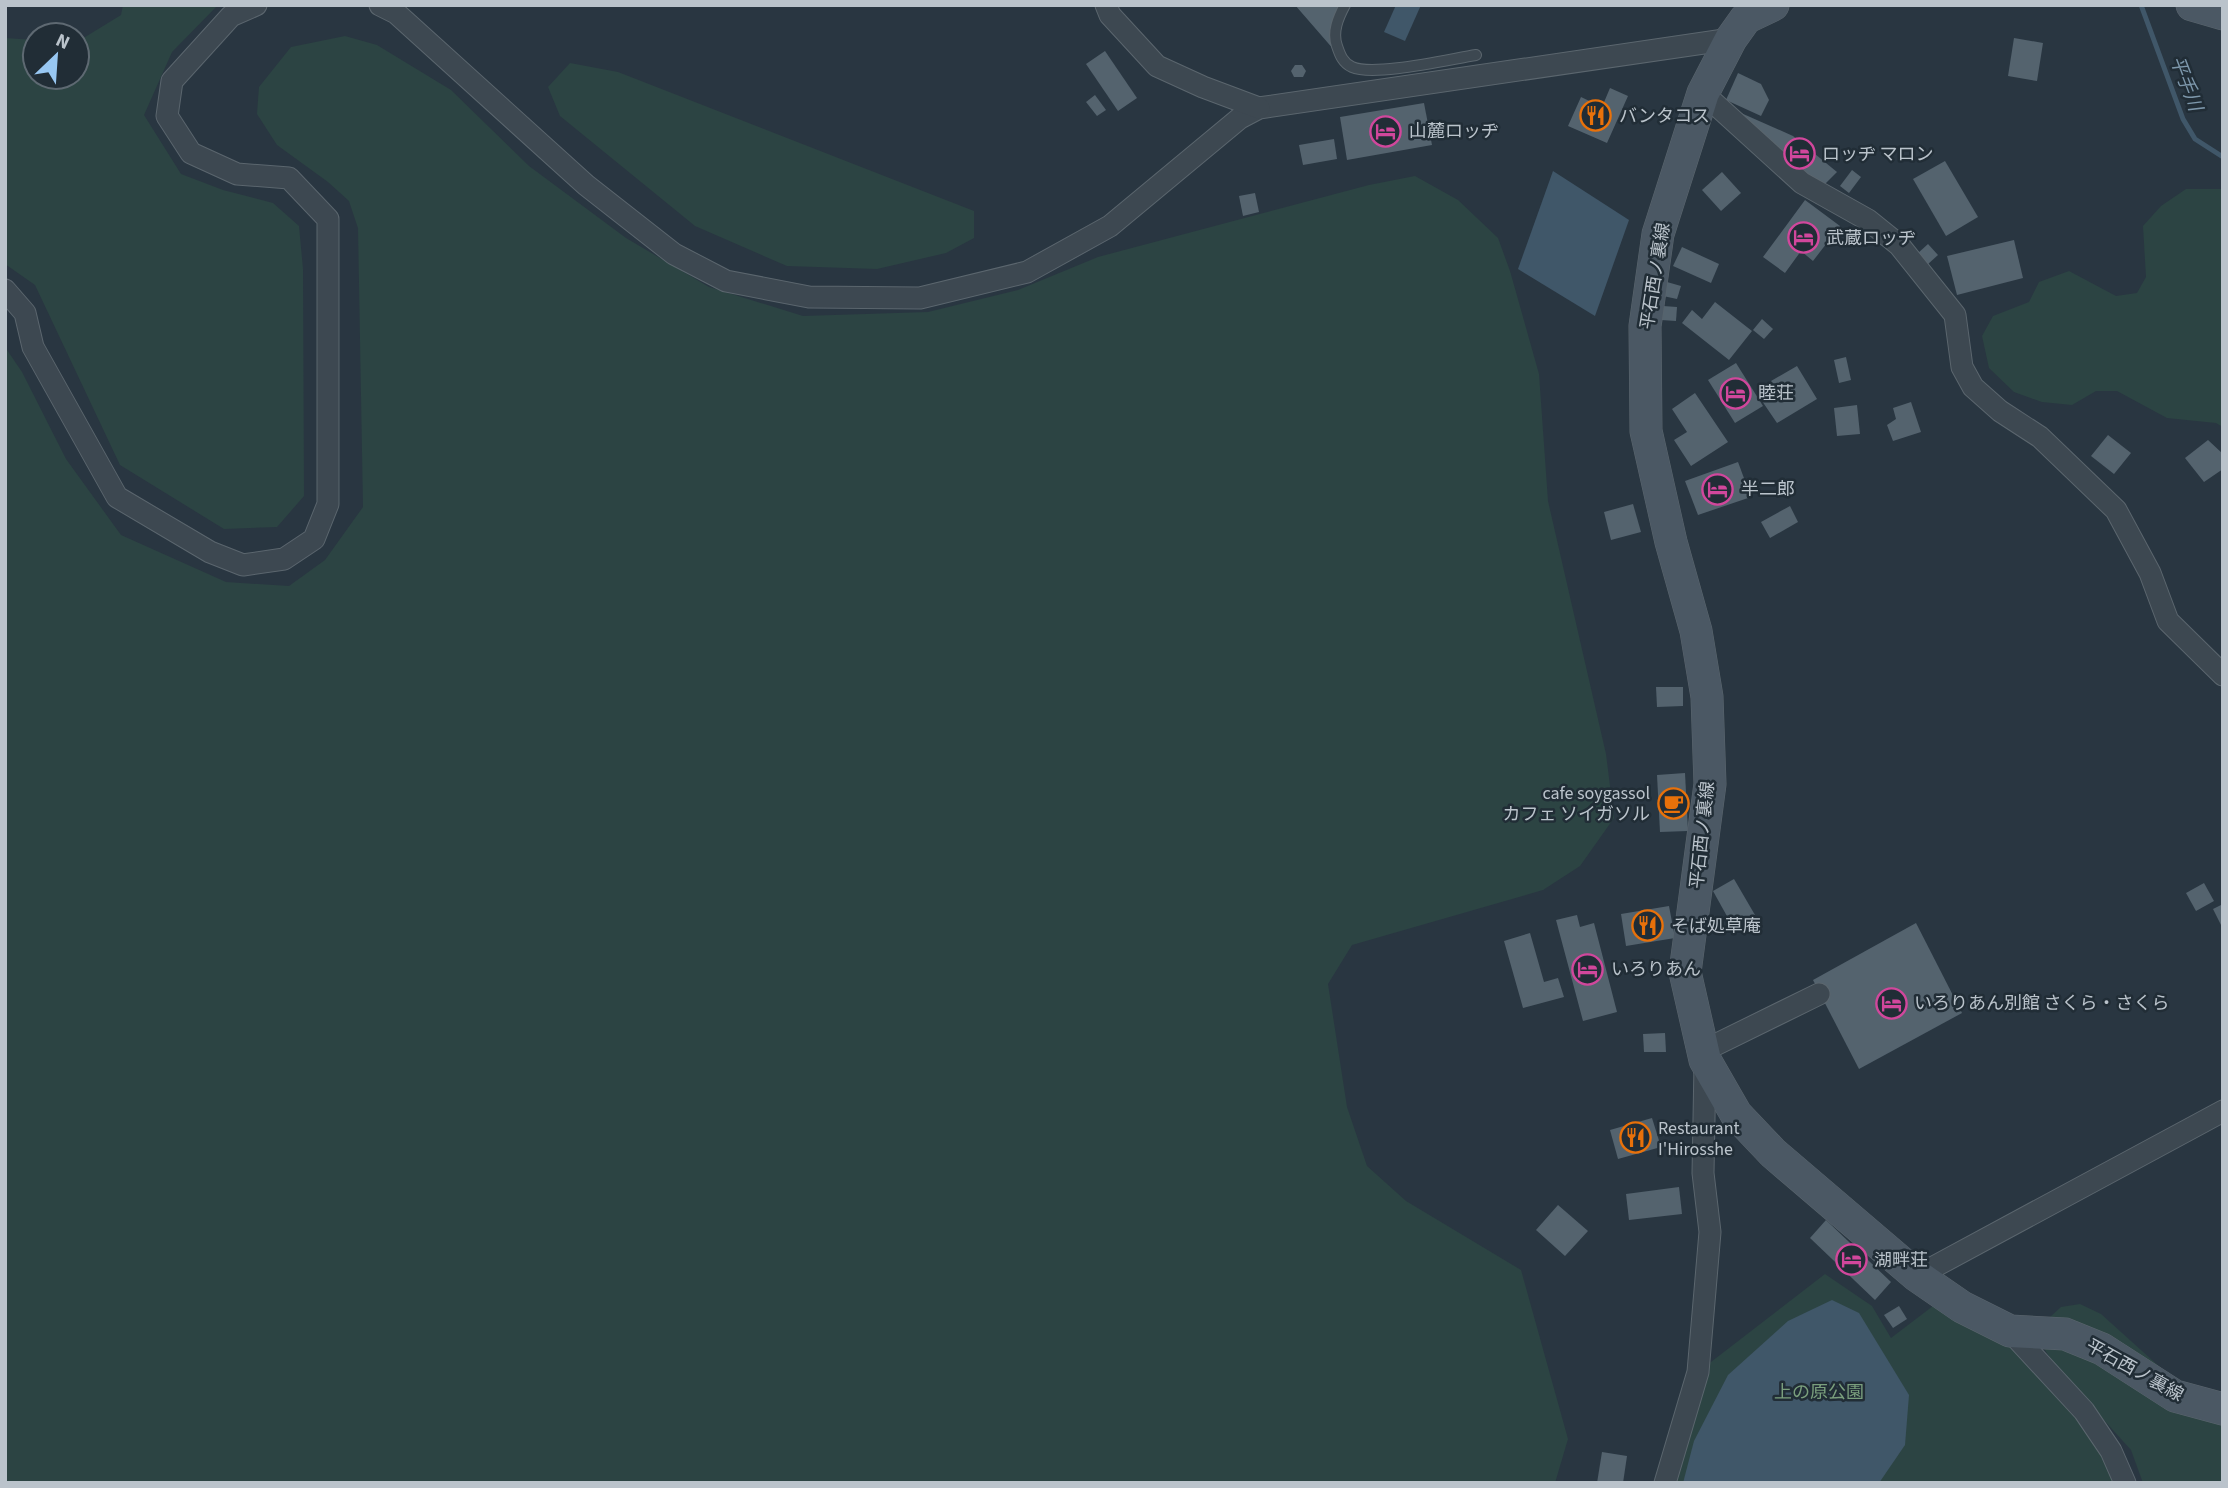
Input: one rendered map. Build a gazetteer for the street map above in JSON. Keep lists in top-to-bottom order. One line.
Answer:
{"streets":{"main road":["平石西ノ裏線"]},"water":["平手川"],"parks":["上の原公園"],"places":{"restaurant":["バンタコス","そば処草庵","Restaurant I'Hirosshe"],"hotel":["山麓ロッヂ","ロッヂ マロン","武蔵ロッヂ","睦荘","半二郎","いろりあん","いろりあん別館 さくら・さくら","湖畔荘"],"cafe":["cafe soygassol カフェ ソイガソル"]},"north":"top right"}
